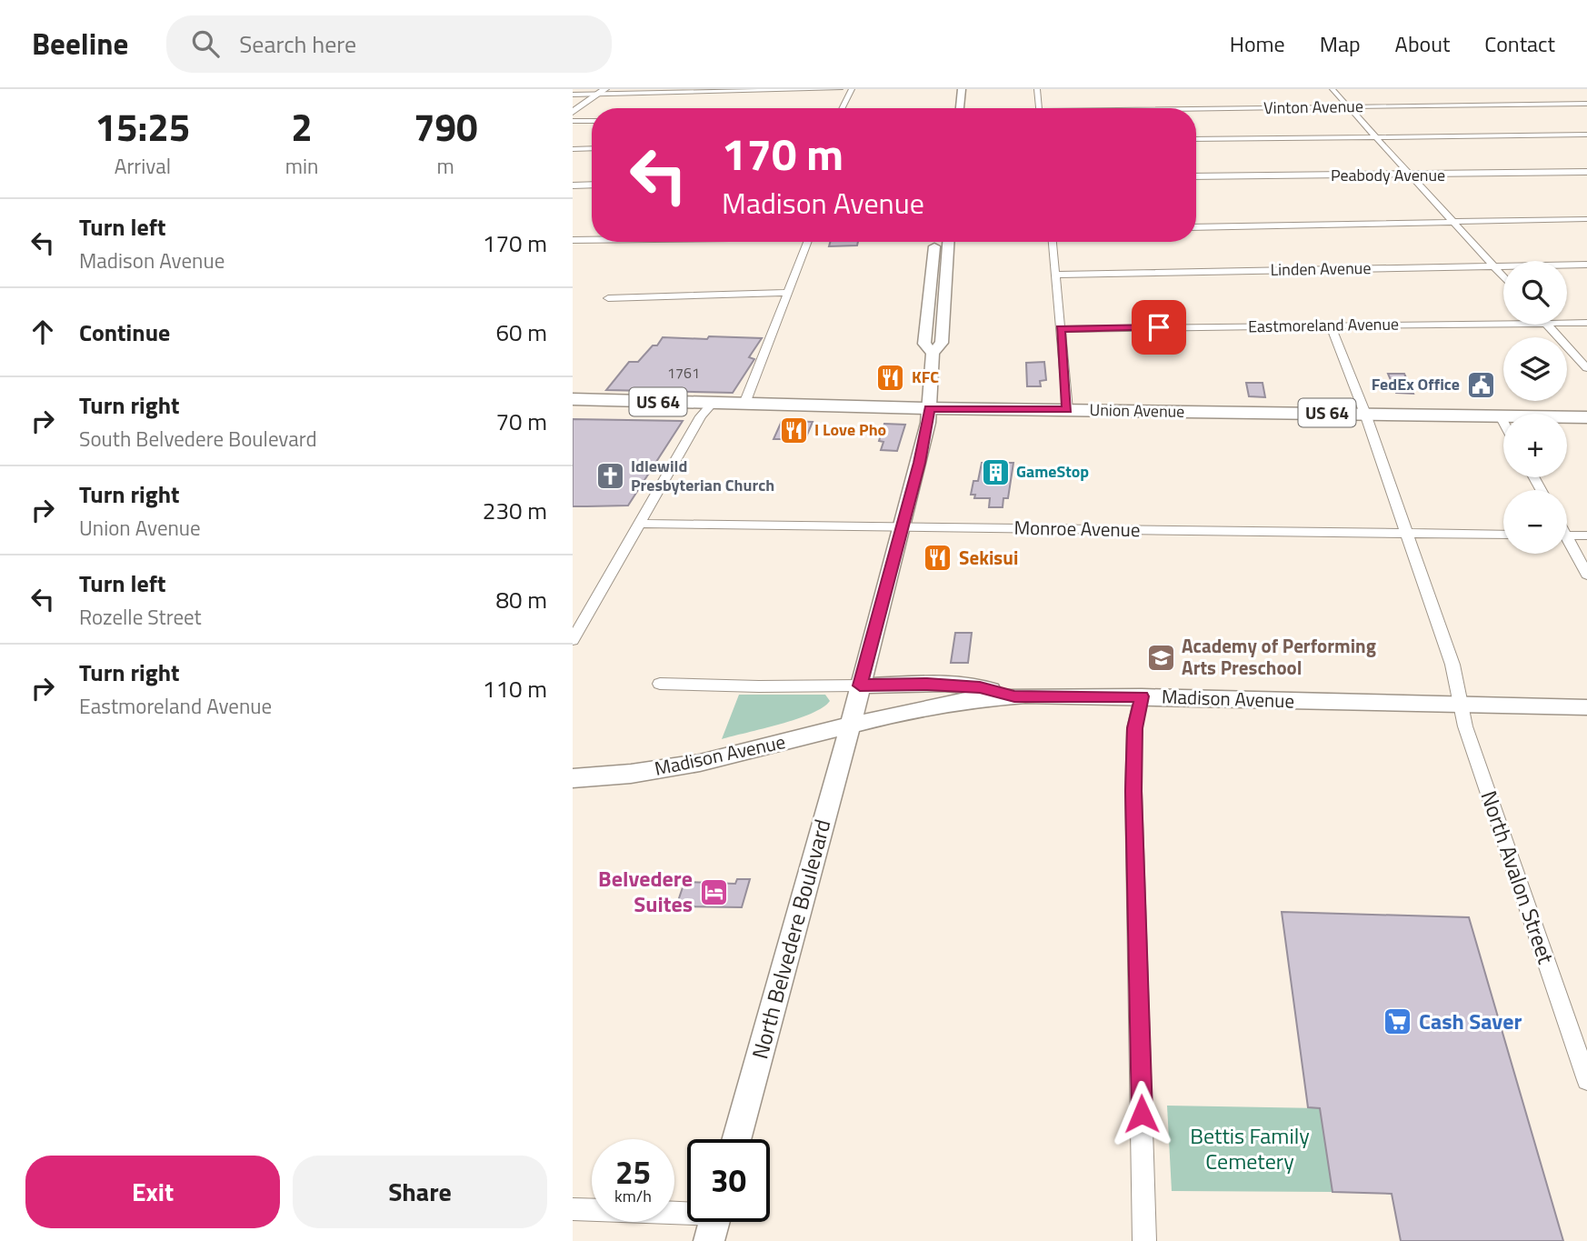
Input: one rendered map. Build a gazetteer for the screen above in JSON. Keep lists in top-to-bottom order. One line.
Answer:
{"streets":{"main road":["Peabody Avenue","US 64","Union Avenue"],"street":["Vinton Avenue","Linden Avenue","Eastmoreland Avenue","Monroe Avenue","Madison Avenue","North Avalon Street","North Belvedere Boulevard"]},"crossings":[["Eastmoreland Avenue","North Avalon Street"],["Union Avenue","North Avalon Street"],["Union Avenue","North Belvedere Boulevard"],["Monroe Avenue","North Avalon Street"],["Monroe Avenue","North Belvedere Boulevard"],["Madison Avenue","North Avalon Street"],["Madison Avenue","North Belvedere Boulevard"]],"parks":["Bettis Family Cemetery"],"places":{"restaurant":["KFC","I Love Pho","Sekisui"],"public building":["FedEx Office"],"building":["GameStop"],"church":["Idlewild Presbyterian Church"],"school or university":["Academy of Performing Arts Preschool"],"hotel":["Belvedere Suites"],"supermarket":["Cash Saver"]},"house_numbers":["1761"],"page":{"header":"Beeline","search":"Search here","nav":["Home","Map","About","Contact"],"eta":["15:25","Arrival","2","min","790","m"],"turn":["170 m","Madison Avenue"],"list":[{"name":"Turn left","note":"Madison Avenue","value":"170 m"},{"name":"Continue","value":"60 m"},{"name":"Turn right","note":"South Belvedere Boulevard","value":"70 m"},{"name":"Turn right","note":"Union Avenue","value":"230 m"},{"name":"Turn left","note":"Rozelle Street","value":"80 m"},{"name":"Turn right","note":"Eastmoreland Avenue","value":"110 m"}],"map_buttons":["+","−"],"speed":"25 km/h","limit":"30","buttons":["Exit","Share"]}}
